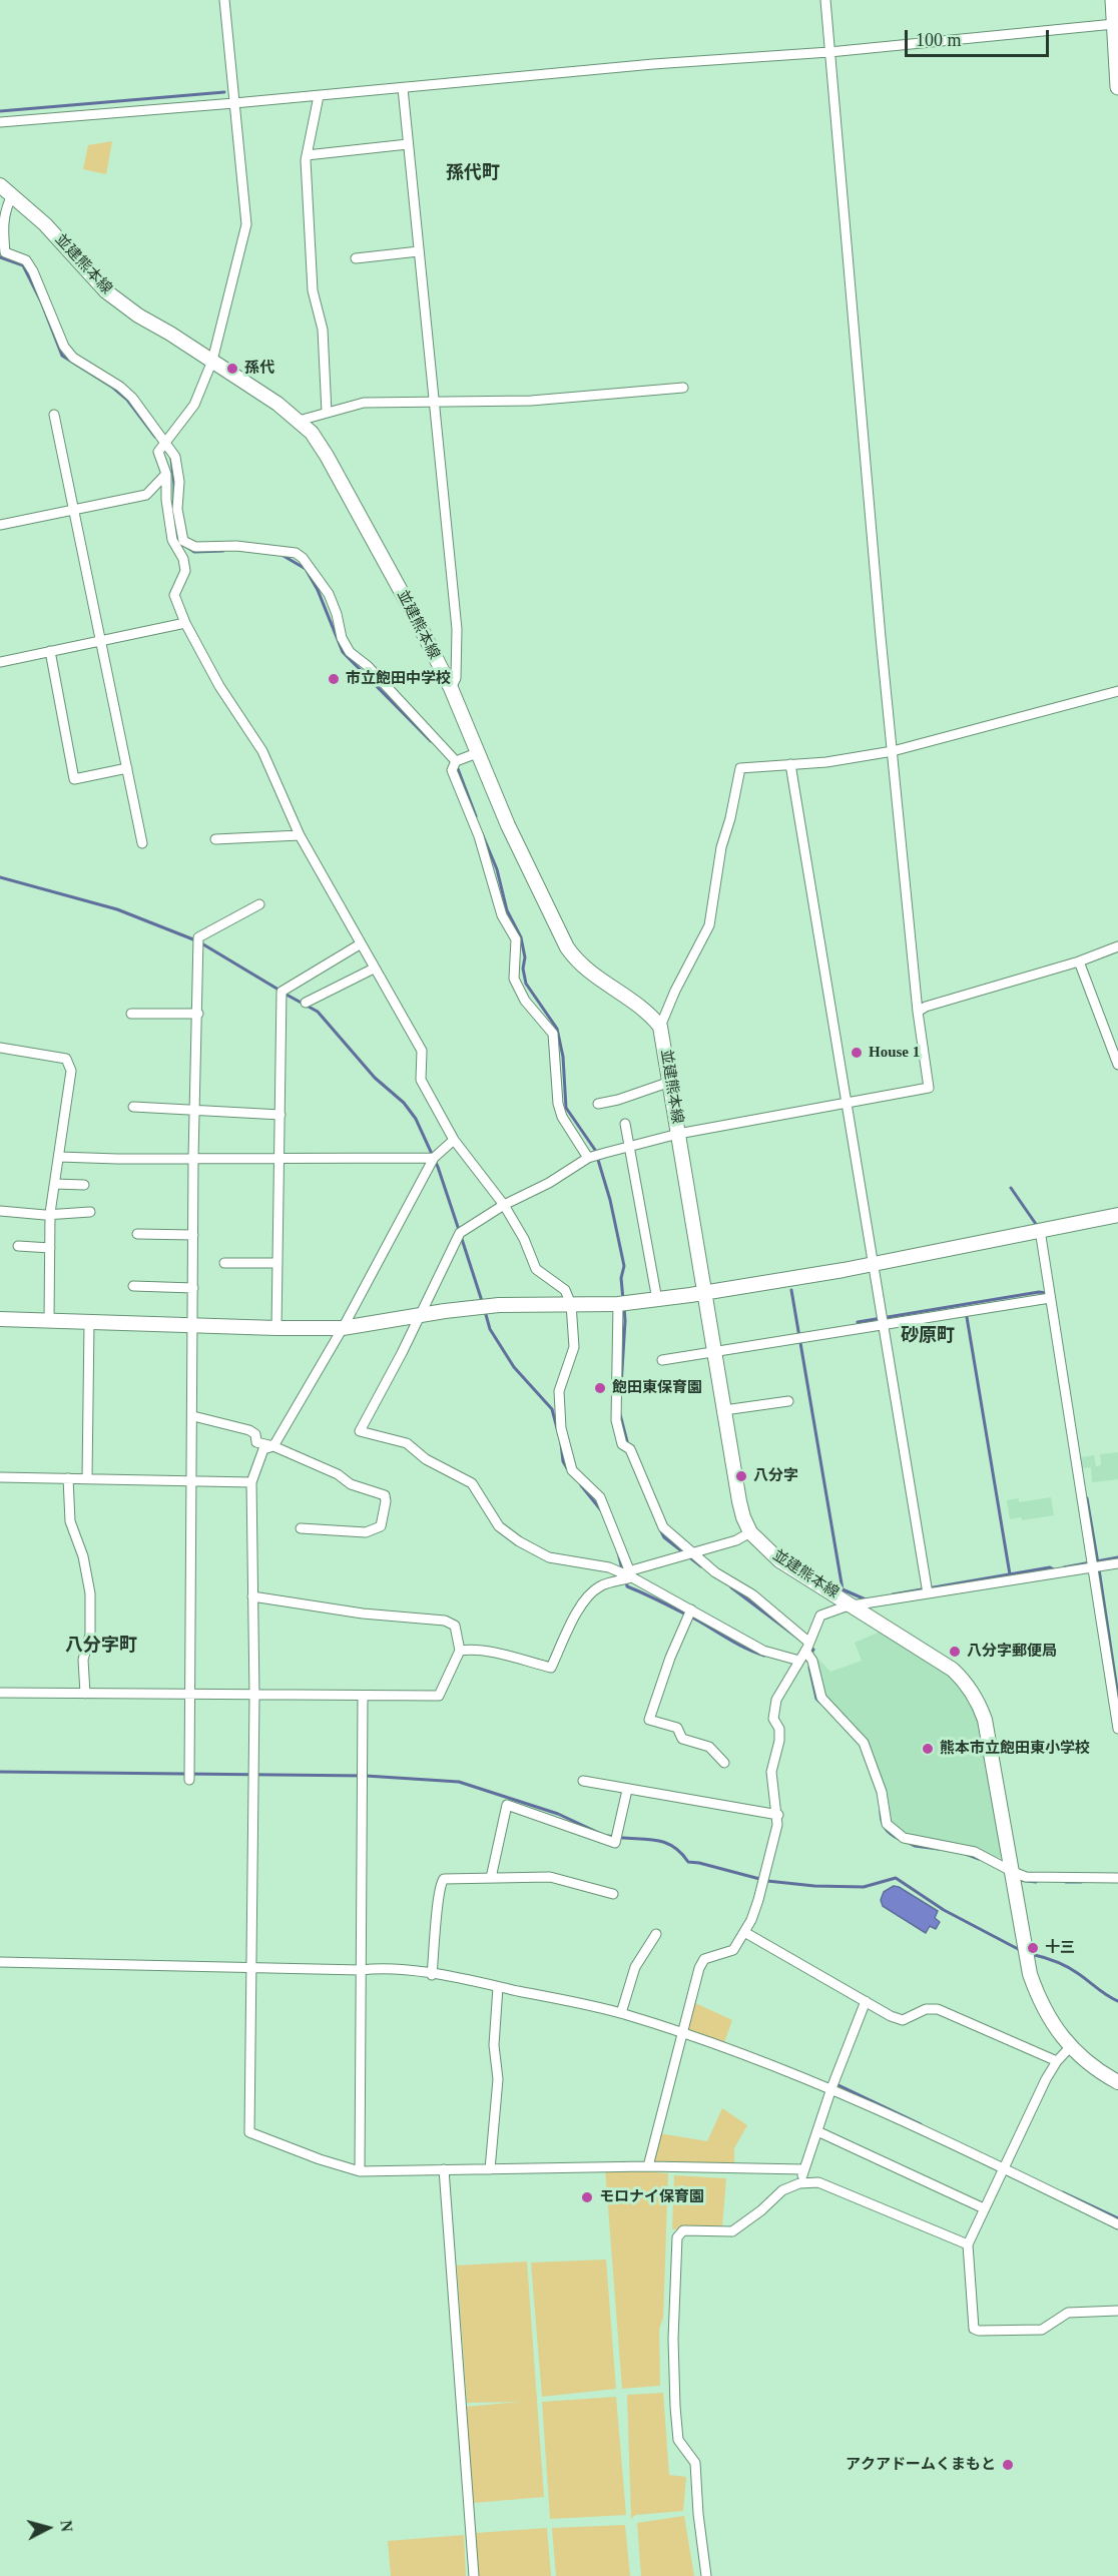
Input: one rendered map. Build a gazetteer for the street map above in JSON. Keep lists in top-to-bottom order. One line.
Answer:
{"streets":{"main road":["並建熊本線"]},"districts":["孫代町","砂原町","八分字町"],"places":["孫代","市立飽田中学校","House 1","飽田東保育園","八分字","八分字郵便局","熊本市立飽田東小学校","十三","モロナイ保育園","アクアドームくまもと"],"scale_bar":"100 m","north":"right"}
